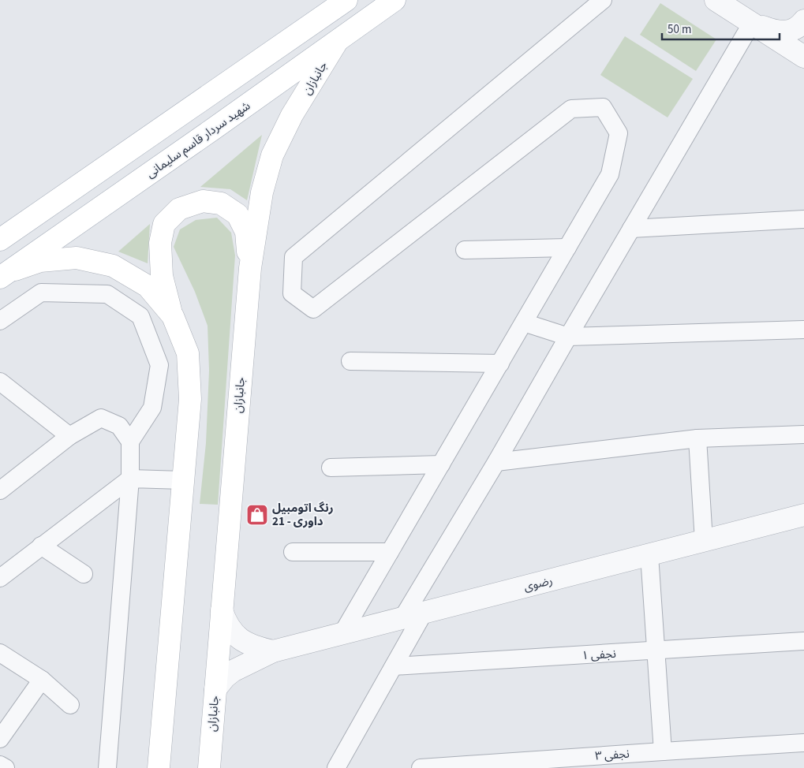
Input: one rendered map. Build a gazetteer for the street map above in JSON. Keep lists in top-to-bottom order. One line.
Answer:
{"streets":{"main road":["جانبازان","شهید سردار قاسم سلیمانی"],"street":["رضوی","نجفی ۱","نجفی ۳"]},"crossings":[["جانبازان","شهید سردار قاسم سلیمانی"]],"places":{"shop":["رنگ اتومبیل 21 - داوری"]},"scale_bar":"50 m"}
